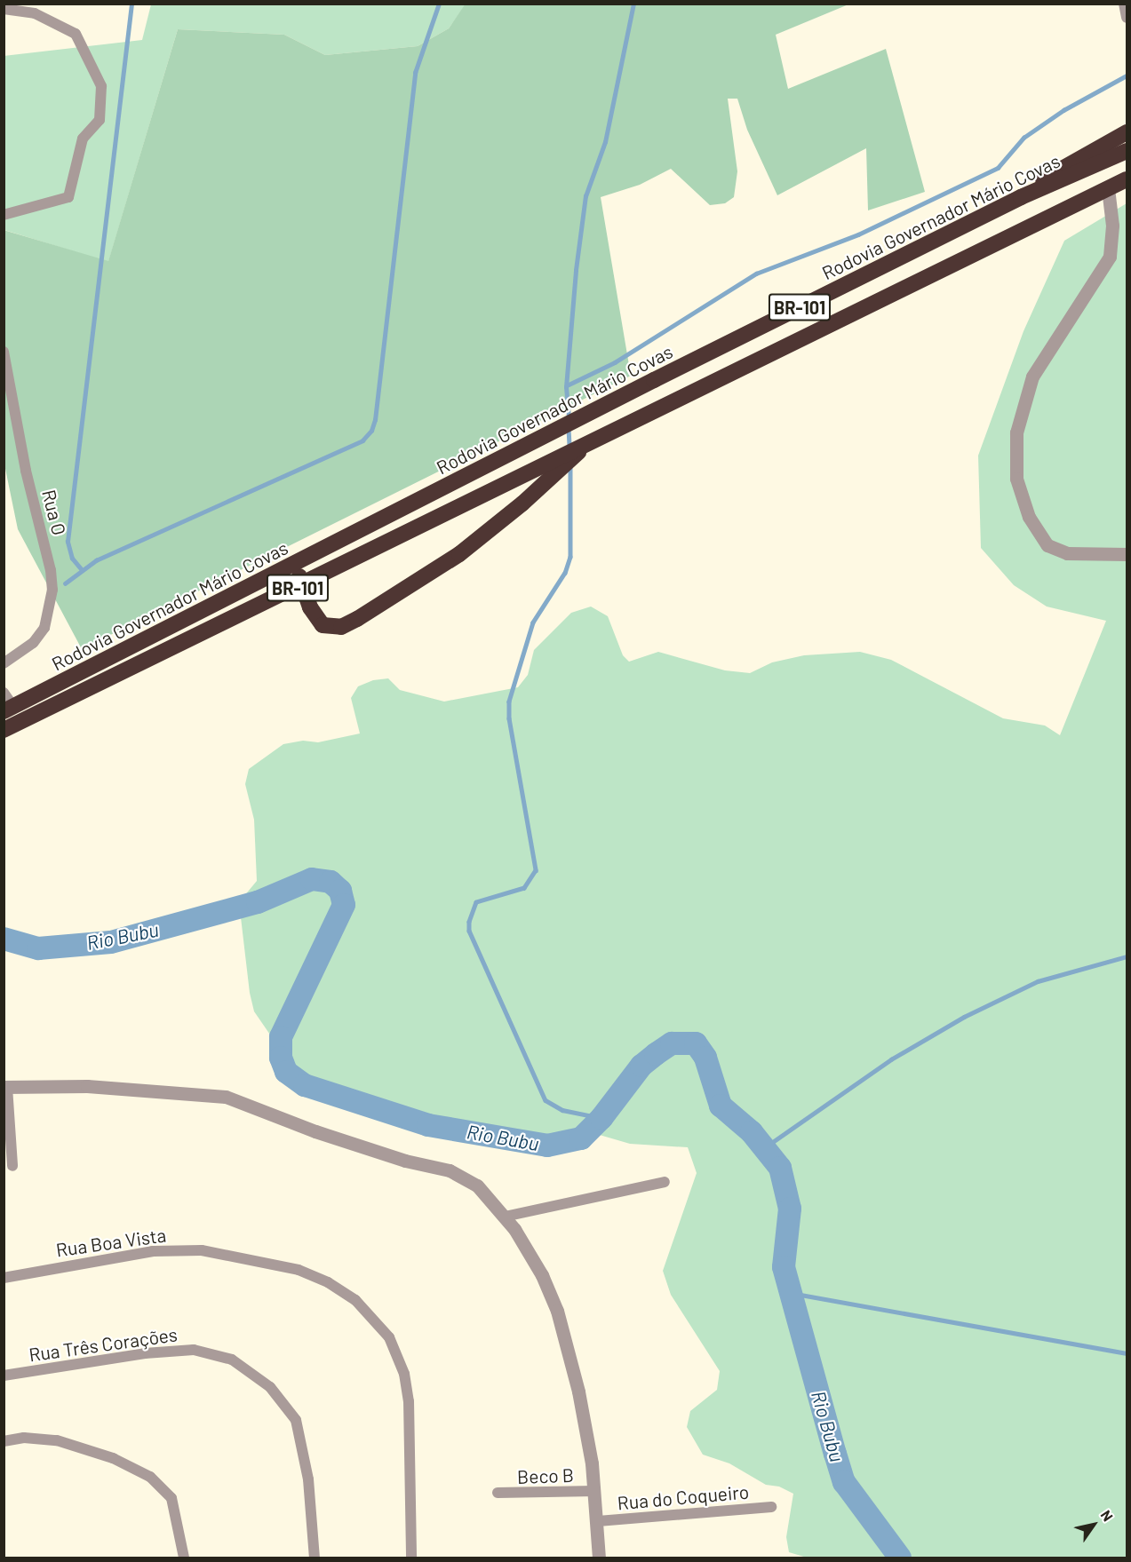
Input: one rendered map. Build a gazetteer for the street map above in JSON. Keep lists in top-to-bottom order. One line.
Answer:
{"streets":{"highway":["Rodovia Governador Mário Covas","BR-101"],"street":["Rua O","Rua Boa Vista","Rua Três Corações","Beco B","Rua do Coqueiro"]},"water":["Rio Bubu"],"north":"top right"}
